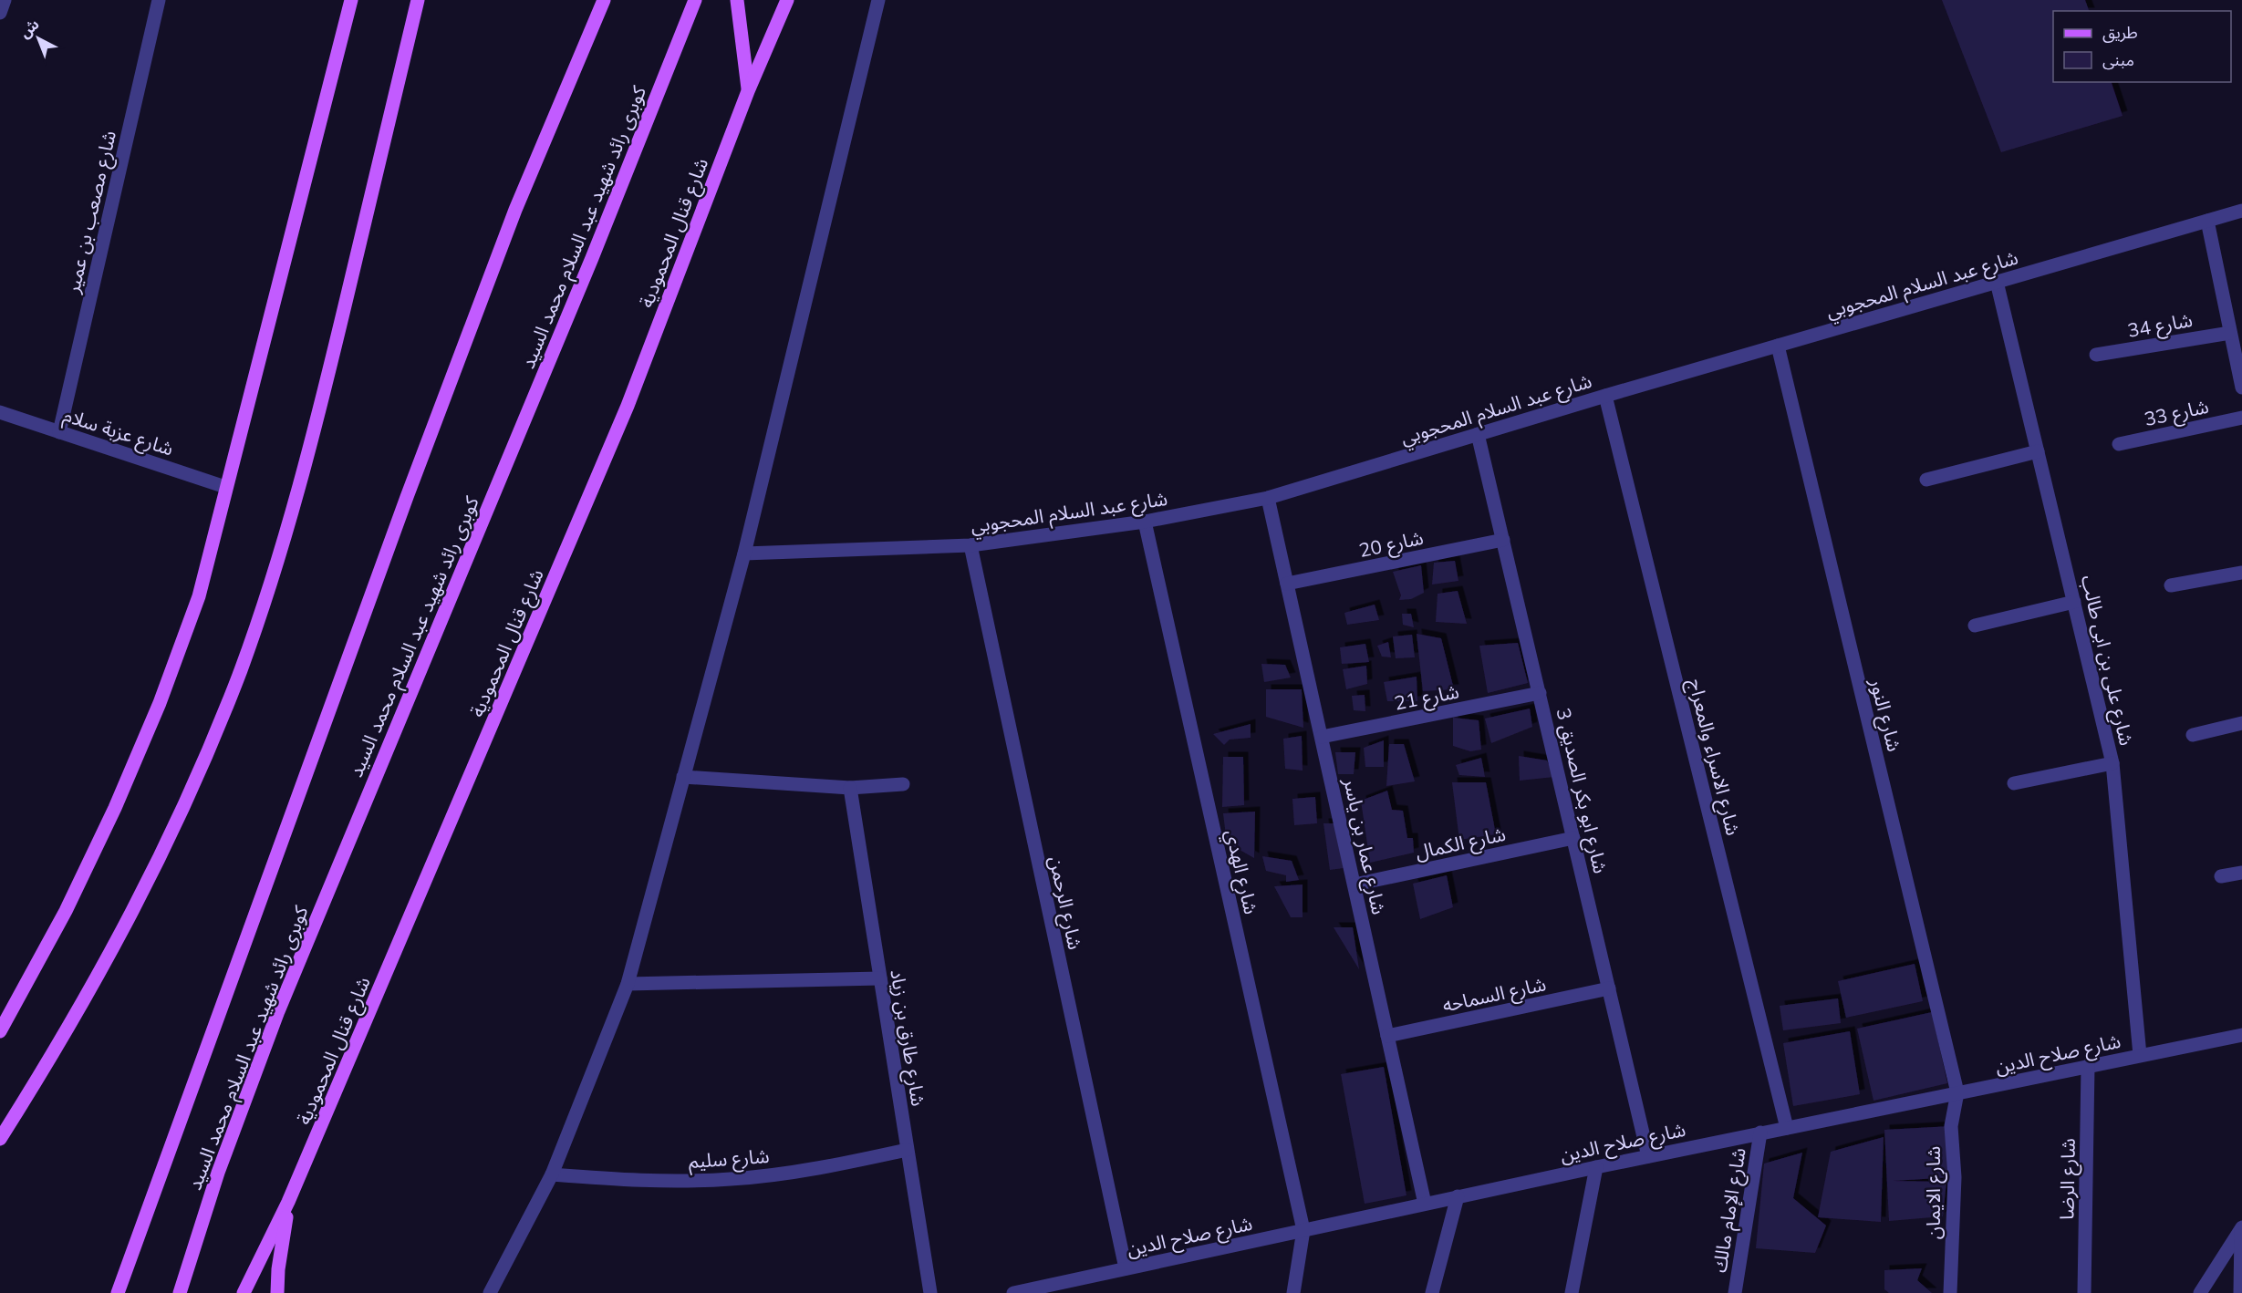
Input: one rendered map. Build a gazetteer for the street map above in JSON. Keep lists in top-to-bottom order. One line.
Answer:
{"streets":{"main road":["كوبرى رائد شهيد عبد السلام محمد السيد","شارع قنال المحمودية"],"street":["شارع مصعب بن عمير","شارع عبد السلام المحجوبي","شارع 34","شارع 33","شارع عزبة سلام","شارع 20","شارع على بن ابى طالب","شارع 21","شارع النور","شارع الاسراء والمعراج","شارع ابو بكر الصديق 3","شارع الكمال","شارع عمار بن ياسر","شارع الهدي","شارع الرحمن","شارع السماحه","شارع طارق بن زياد","شارع صلاح الدين","شارع سليم","شارع الرضا","شارع الايمان","شارع الإمام مالك"]},"crossings":[["شارع مصعب بن عمير","شارع عزبة سلام"],["شارع عبد السلام المحجوبي","شارع على بن ابى طالب"],["شارع عبد السلام المحجوبي","شارع النور"],["شارع عبد السلام المحجوبي","شارع الاسراء والمعراج"],["شارع عبد السلام المحجوبي","شارع ابو بكر الصديق 3"],["شارع عبد السلام المحجوبي","شارع عمار بن ياسر"],["شارع عبد السلام المحجوبي","شارع الهدي"],["شارع عبد السلام المحجوبي","شارع الرحمن"],["شارع 20","شارع ابو بكر الصديق 3"],["شارع 20","شارع عمار بن ياسر"],["شارع على بن ابى طالب","شارع صلاح الدين"],["شارع 21","شارع ابو بكر الصديق 3"],["شارع 21","شارع عمار بن ياسر"],["شارع النور","شارع صلاح الدين"],["شارع النور","شارع الايمان"],["شارع الاسراء والمعراج","شارع صلاح الدين"],["شارع ابو بكر الصديق 3","شارع الكمال"],["شارع ابو بكر الصديق 3","شارع السماحه"],["شارع ابو بكر الصديق 3","شارع صلاح الدين"],["شارع الكمال","شارع عمار بن ياسر"],["شارع عمار بن ياسر","شارع السماحه"],["شارع عمار بن ياسر","شارع صلاح الدين"],["شارع الهدي","شارع صلاح الدين"],["شارع الرحمن","شارع صلاح الدين"],["شارع طارق بن زياد","شارع سليم"],["شارع صلاح الدين","شارع الرضا"],["شارع صلاح الدين","شارع الايمان"],["شارع صلاح الدين","شارع الإمام مالك"]],"legend":["طريق","مبنى"],"north":"top left"}
